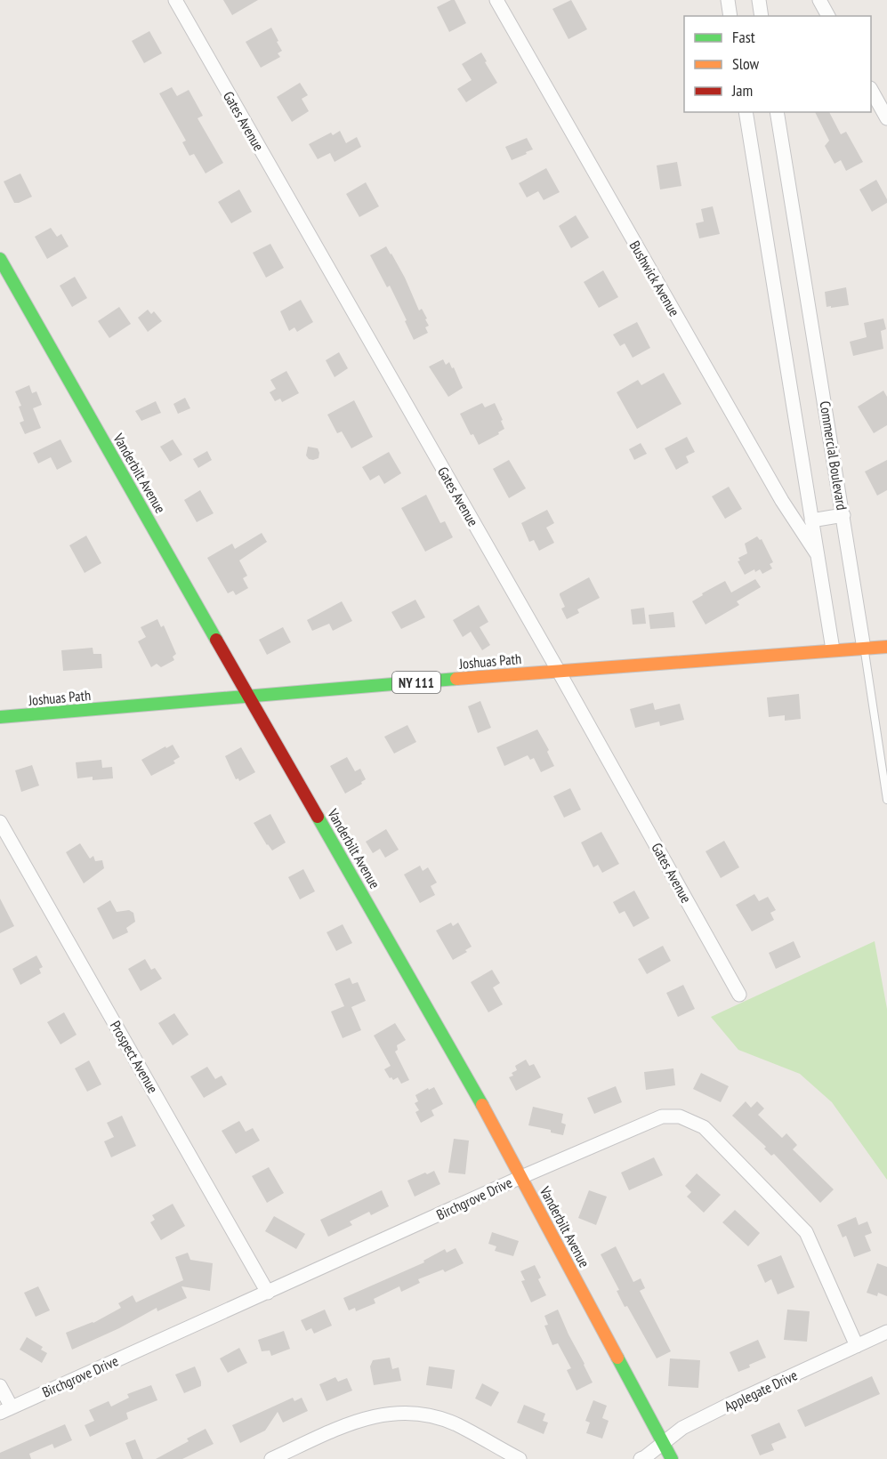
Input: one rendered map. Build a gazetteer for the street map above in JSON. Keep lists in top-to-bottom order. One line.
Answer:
{"streets":{"street":["Gates Avenue","Bushwick Avenue","Commercial Boulevard","Vanderbilt Avenue","Joshuas Path","NY 111","Prospect Avenue","Birchgrove Drive","Applegate Drive"]},"crossings":[["Gates Avenue","Joshuas Path"],["Commercial Boulevard","Joshuas Path"],["Vanderbilt Avenue","Joshuas Path"],["Vanderbilt Avenue","Birchgrove Drive"],["Vanderbilt Avenue","Applegate Drive"],["Prospect Avenue","Birchgrove Drive"],["Birchgrove Drive","Applegate Drive"]],"legend":["Fast","Slow","Jam"]}
